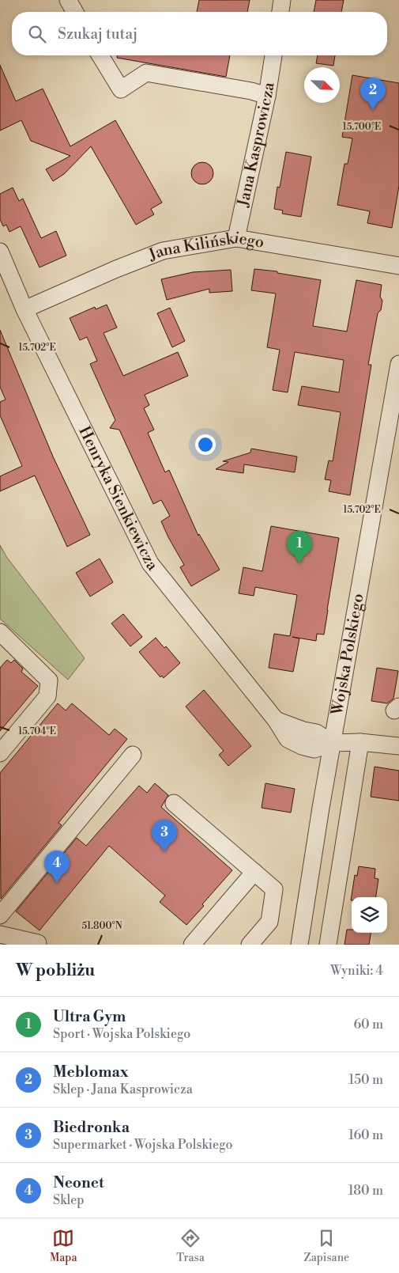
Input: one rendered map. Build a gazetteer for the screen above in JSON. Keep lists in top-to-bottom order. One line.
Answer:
{"streets":{"street":["Jana Kasprowicza","Jana Kilińskiego","Henryka Sienkiewicza","Wojska Polskiego"]},"crossings":[["Jana Kasprowicza","Jana Kilińskiego"],["Jana Kilińskiego","Henryka Sienkiewicza"],["Henryka Sienkiewicza","Wojska Polskiego"]],"north":"bottom right","page":{"search":"Szukaj tutaj","pins":["2","1","3","4"],"heading":["W pobliżu","Wyniki: 4"],"list":[{"mark":"1","name":"Ultra Gym","note":"Sport · Wojska Polskiego","value":"60 m"},{"mark":"2","name":"Meblomax","note":"Sklep · Jana Kasprowicza","value":"150 m"},{"mark":"3","name":"Biedronka","note":"Supermarket · Wojska Polskiego","value":"160 m"},{"mark":"4","name":"Neonet","note":"Sklep","value":"180 m"}],"nav":["Mapa","Trasa","Zapisane"]},"coordinates":["15.700°E","15.702°E","15.704°E","51.800°N"]}
